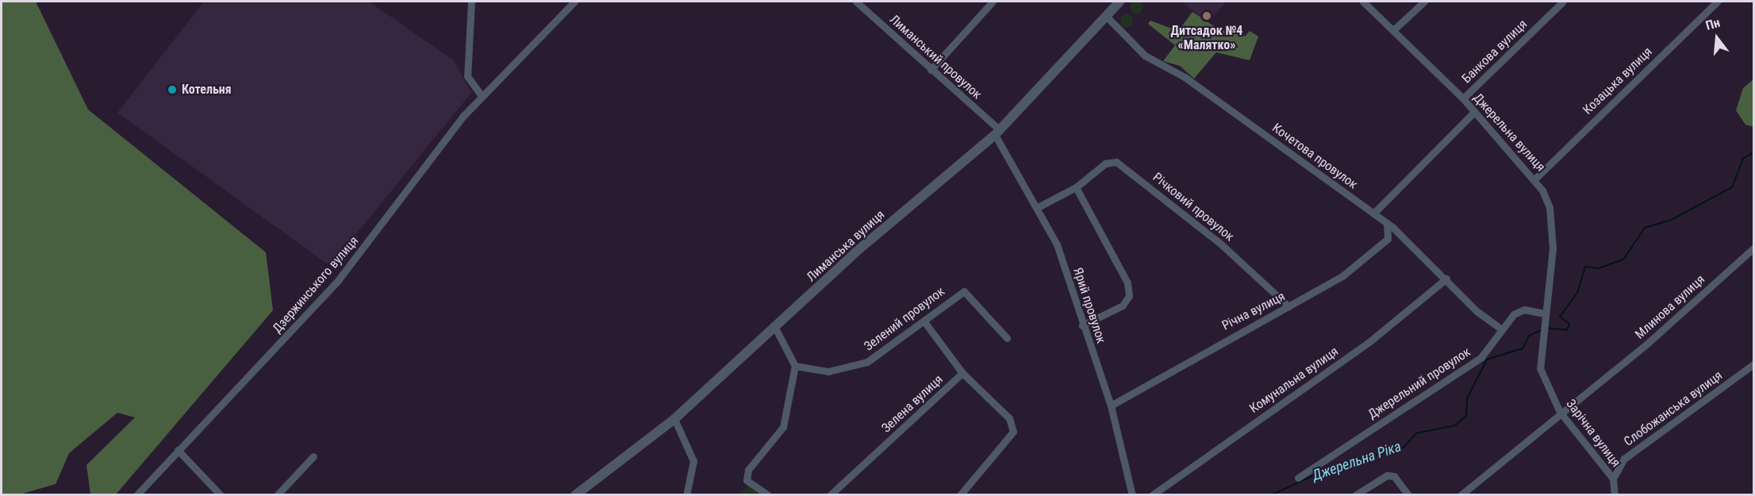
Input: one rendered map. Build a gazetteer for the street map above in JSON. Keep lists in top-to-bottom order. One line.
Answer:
{"streets":{"street":["Банкова вулиця","Лиманський провулок","Козацька вулиця","Джерельна вулиця","Кочетова провулок","Річковий провулок","Лиманська вулиця","Дзержинського вулиця","Ярий провулок","Млинова вулиця","Річна вулиця","Зелений провулок","Комунальна вулиця","Джерельний провулок","Зелена вулиця","Слобожанська вулиця","Зарічна вулиця"]},"crossings":[["Банкова вулиця","Джерельна вулиця"],["Лиманський провулок","Лиманська вулиця"],["Лиманський провулок","Ярий провулок"],["Козацька вулиця","Джерельна вулиця"],["Джерельна вулиця","Джерельний провулок"],["Джерельна вулиця","Зарічна вулиця"],["Кочетова провулок","Лиманська вулиця"],["Кочетова провулок","Річна вулиця"],["Кочетова провулок","Комунальна вулиця"],["Кочетова провулок","Джерельний провулок"],["Річковий провулок","Ярий провулок"],["Річковий провулок","Річна вулиця"],["Лиманська вулиця","Ярий провулок"],["Ярий провулок","Річна вулиця"],["Млинова вулиця","Зарічна вулиця"],["Зелений провулок","Зелена вулиця"],["Слобожанська вулиця","Зарічна вулиця"]],"water":["Джерельна Ріка"],"places":["Дитсадок №4 «Малятко»","Котельня"],"north":"top"}
